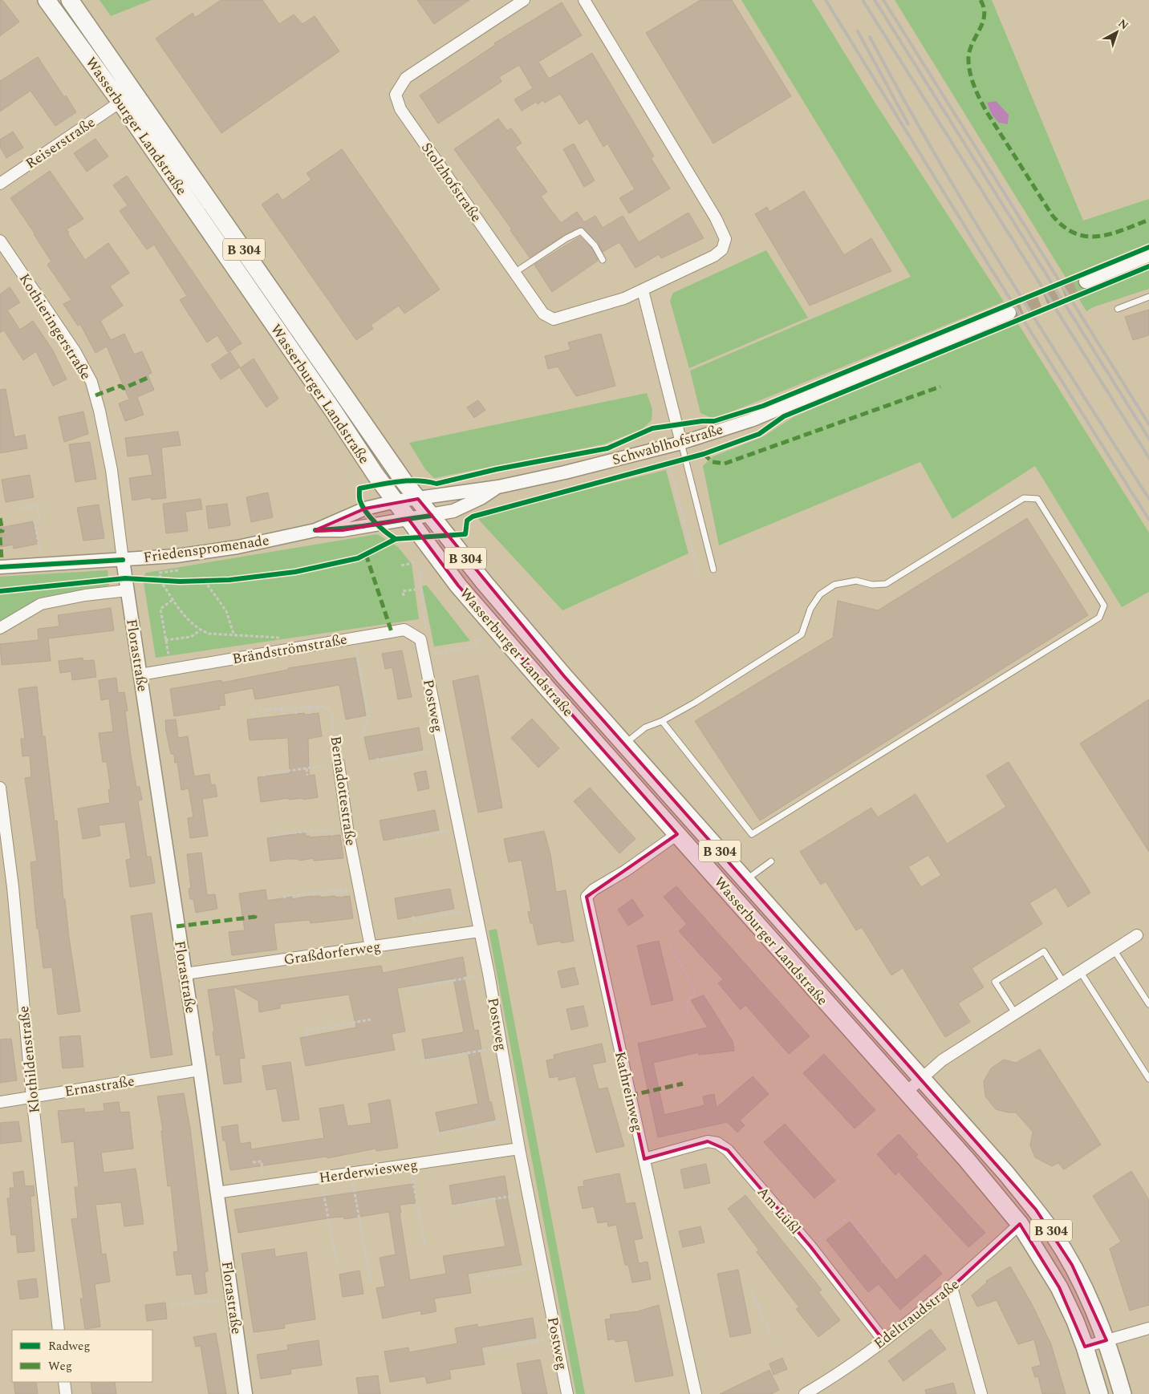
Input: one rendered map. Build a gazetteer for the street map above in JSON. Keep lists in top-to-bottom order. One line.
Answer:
{"streets":{"main road":["Wasserburger Landstraße","B 304"],"street":["Reiserstraße","Stolzhofstraße","Kothieringerstraße","Schwablhofstraße","Friedenspromenade","Brändströmstraße","Florastraße","Postweg","Bernadottestraße","Graßdorferweg","Klothildenstraße","Ernastraße","Kathreinweg","Herderwiesweg","Am Lüßl","Edeltraudstraße"]},"crossings":[["Wasserburger Landstraße","Reiserstraße"],["Wasserburger Landstraße","Schwablhofstraße"],["Wasserburger Landstraße","Friedenspromenade"],["Wasserburger Landstraße","Kathreinweg"],["Wasserburger Landstraße","Edeltraudstraße"],["Kothieringerstraße","Friedenspromenade"],["Kothieringerstraße","Florastraße"],["Schwablhofstraße","Friedenspromenade"],["Friedenspromenade","Florastraße"],["Brändströmstraße","Florastraße"],["Brändströmstraße","Postweg"],["Florastraße","Graßdorferweg"],["Florastraße","Ernastraße"],["Florastraße","Herderwiesweg"],["Postweg","Graßdorferweg"],["Postweg","Herderwiesweg"],["Bernadottestraße","Graßdorferweg"],["Klothildenstraße","Ernastraße"],["Kathreinweg","Am Lüßl"],["Am Lüßl","Edeltraudstraße"]],"legend":["Radweg","Weg"],"north":"top right"}
